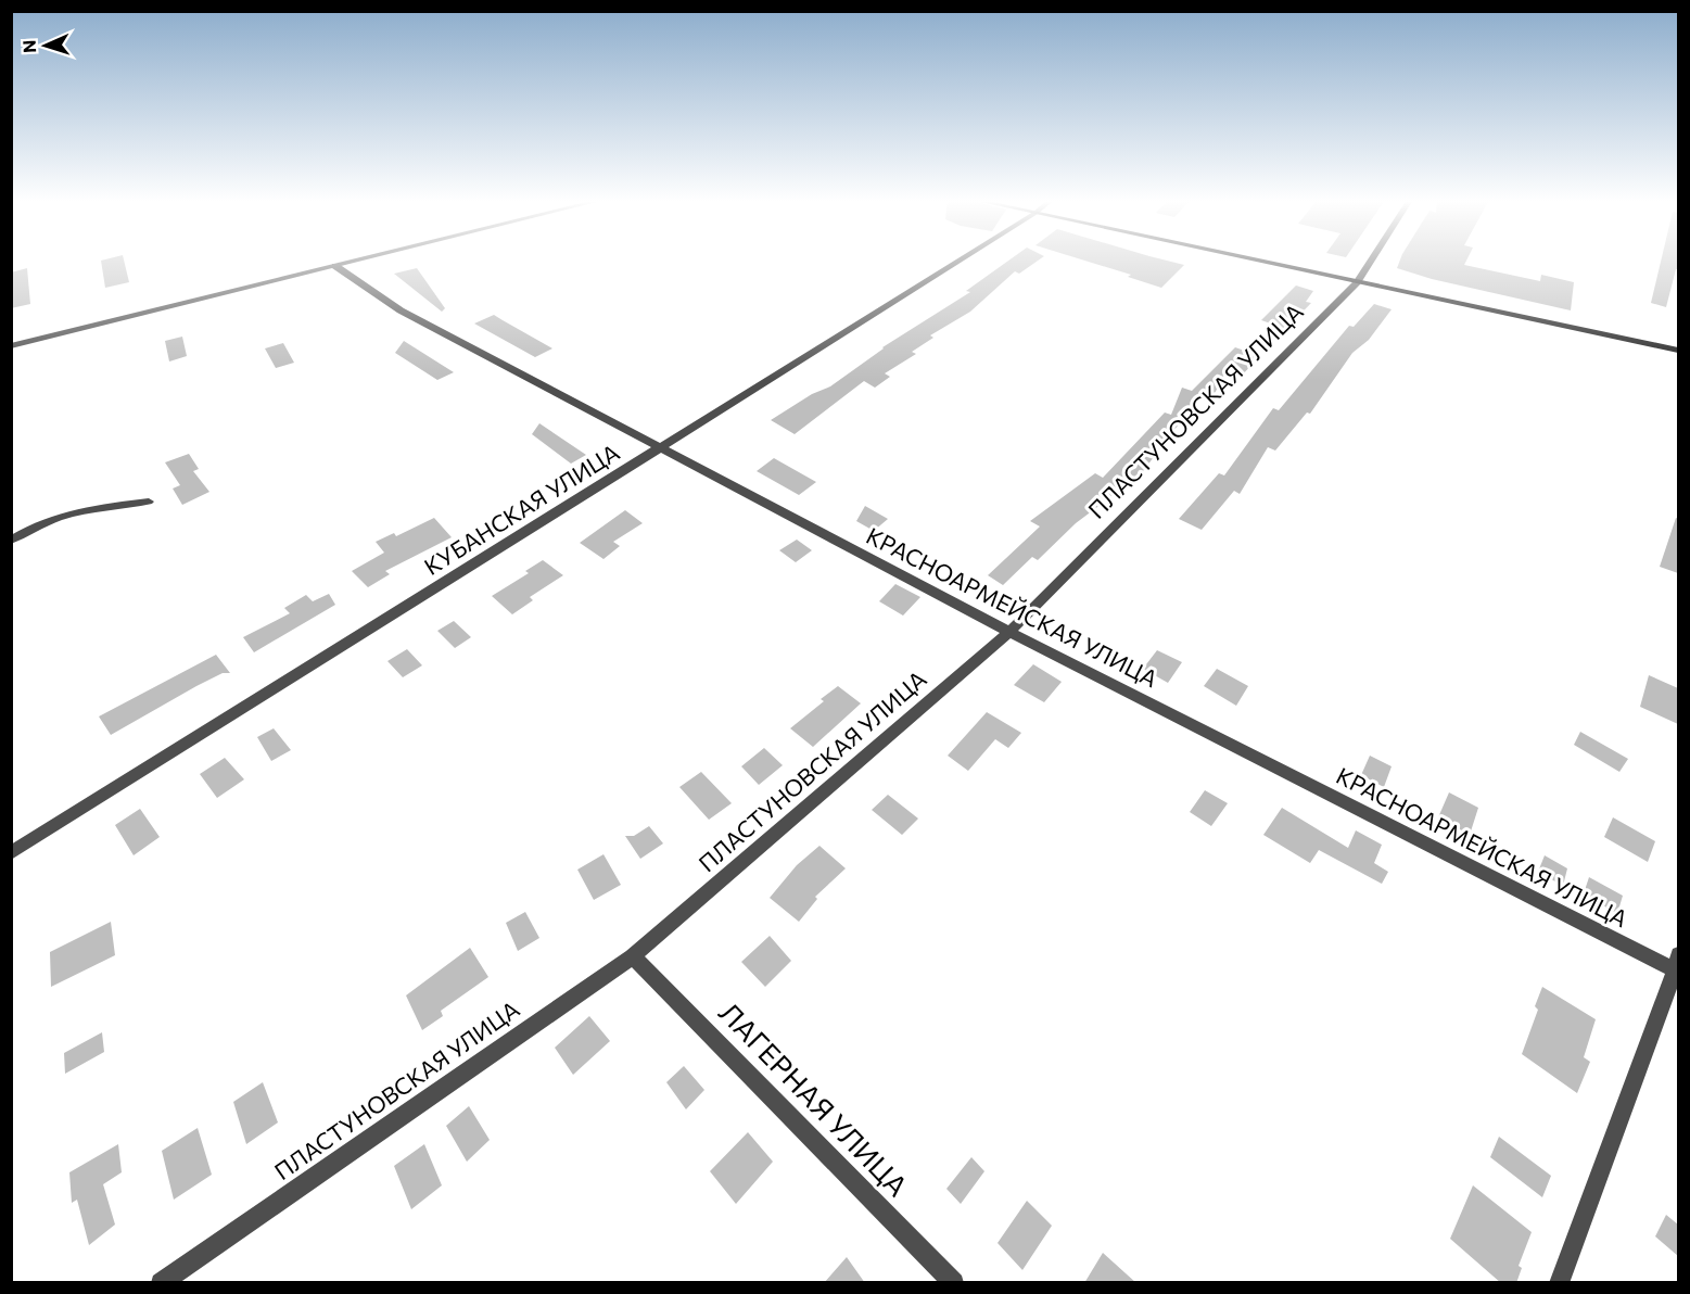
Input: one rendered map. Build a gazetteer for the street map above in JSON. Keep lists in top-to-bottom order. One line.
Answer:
{"streets":{"street":["ПЛАСТУНОВСКАЯ УЛИЦА","КУБАНСКАЯ УЛИЦА","КРАСНОАРМЕЙСКАЯ УЛИЦА","ЛАГЕРНАЯ УЛИЦА"]},"crossings":[["ПЛАСТУНОВСКАЯ УЛИЦА","КРАСНОАРМЕЙСКАЯ УЛИЦА"],["ПЛАСТУНОВСКАЯ УЛИЦА","ЛАГЕРНАЯ УЛИЦА"],["КУБАНСКАЯ УЛИЦА","КРАСНОАРМЕЙСКАЯ УЛИЦА"]],"north":"left"}
